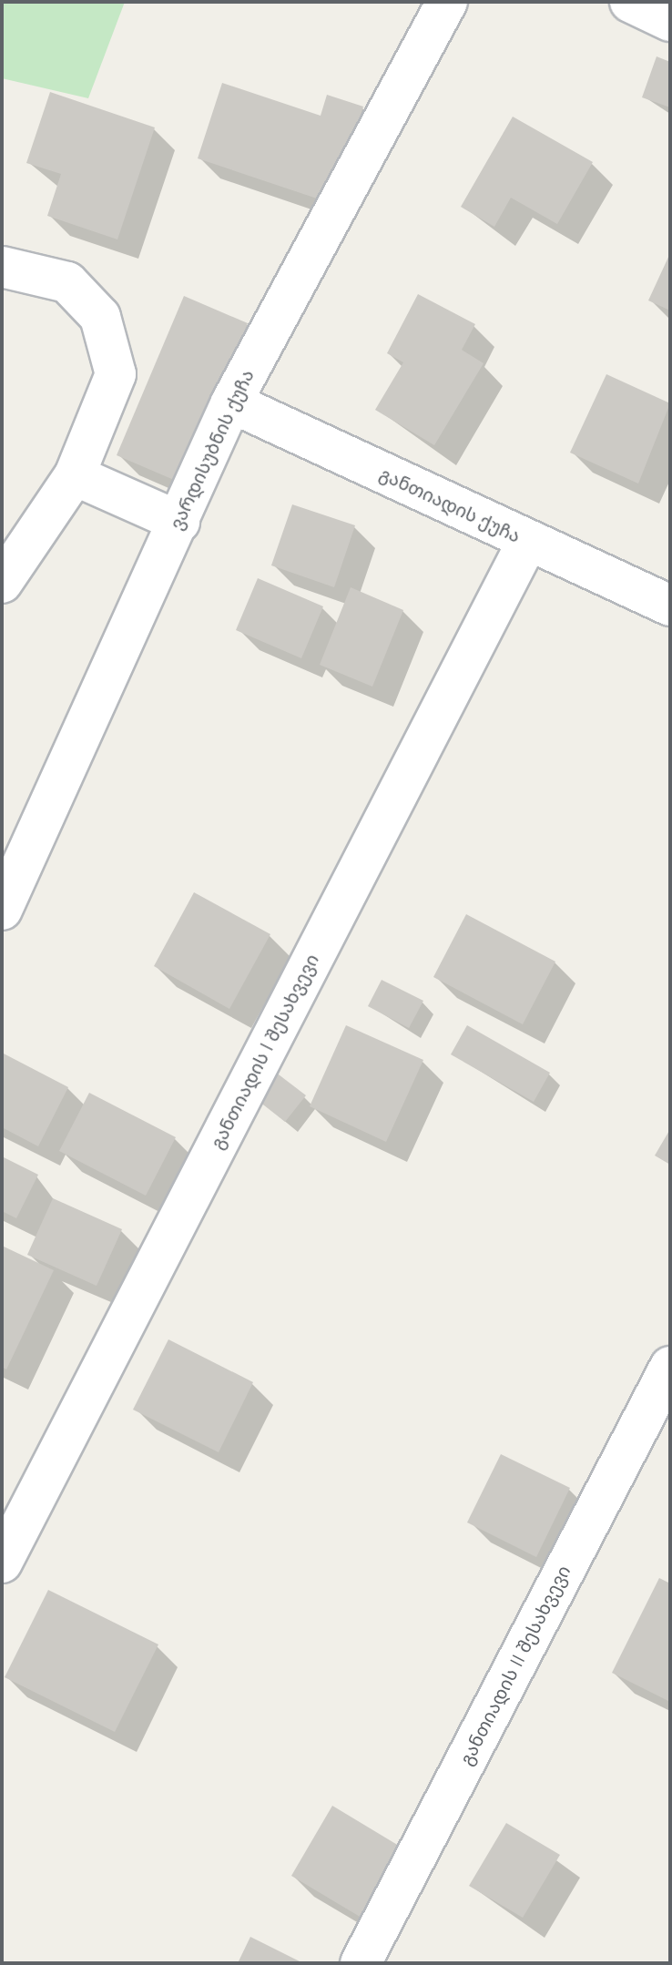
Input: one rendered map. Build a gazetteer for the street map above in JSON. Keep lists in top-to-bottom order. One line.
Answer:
{"streets":{"street":["ვარდისუბნის ქუჩა","განთიადის ქუჩა","განთიადის I შესახვევი","განთიადის II შესახვევი"]},"crossings":[["ვარდისუბნის ქუჩა","განთიადის ქუჩა"],["განთიადის ქუჩა","განთიადის I შესახვევი"]]}
